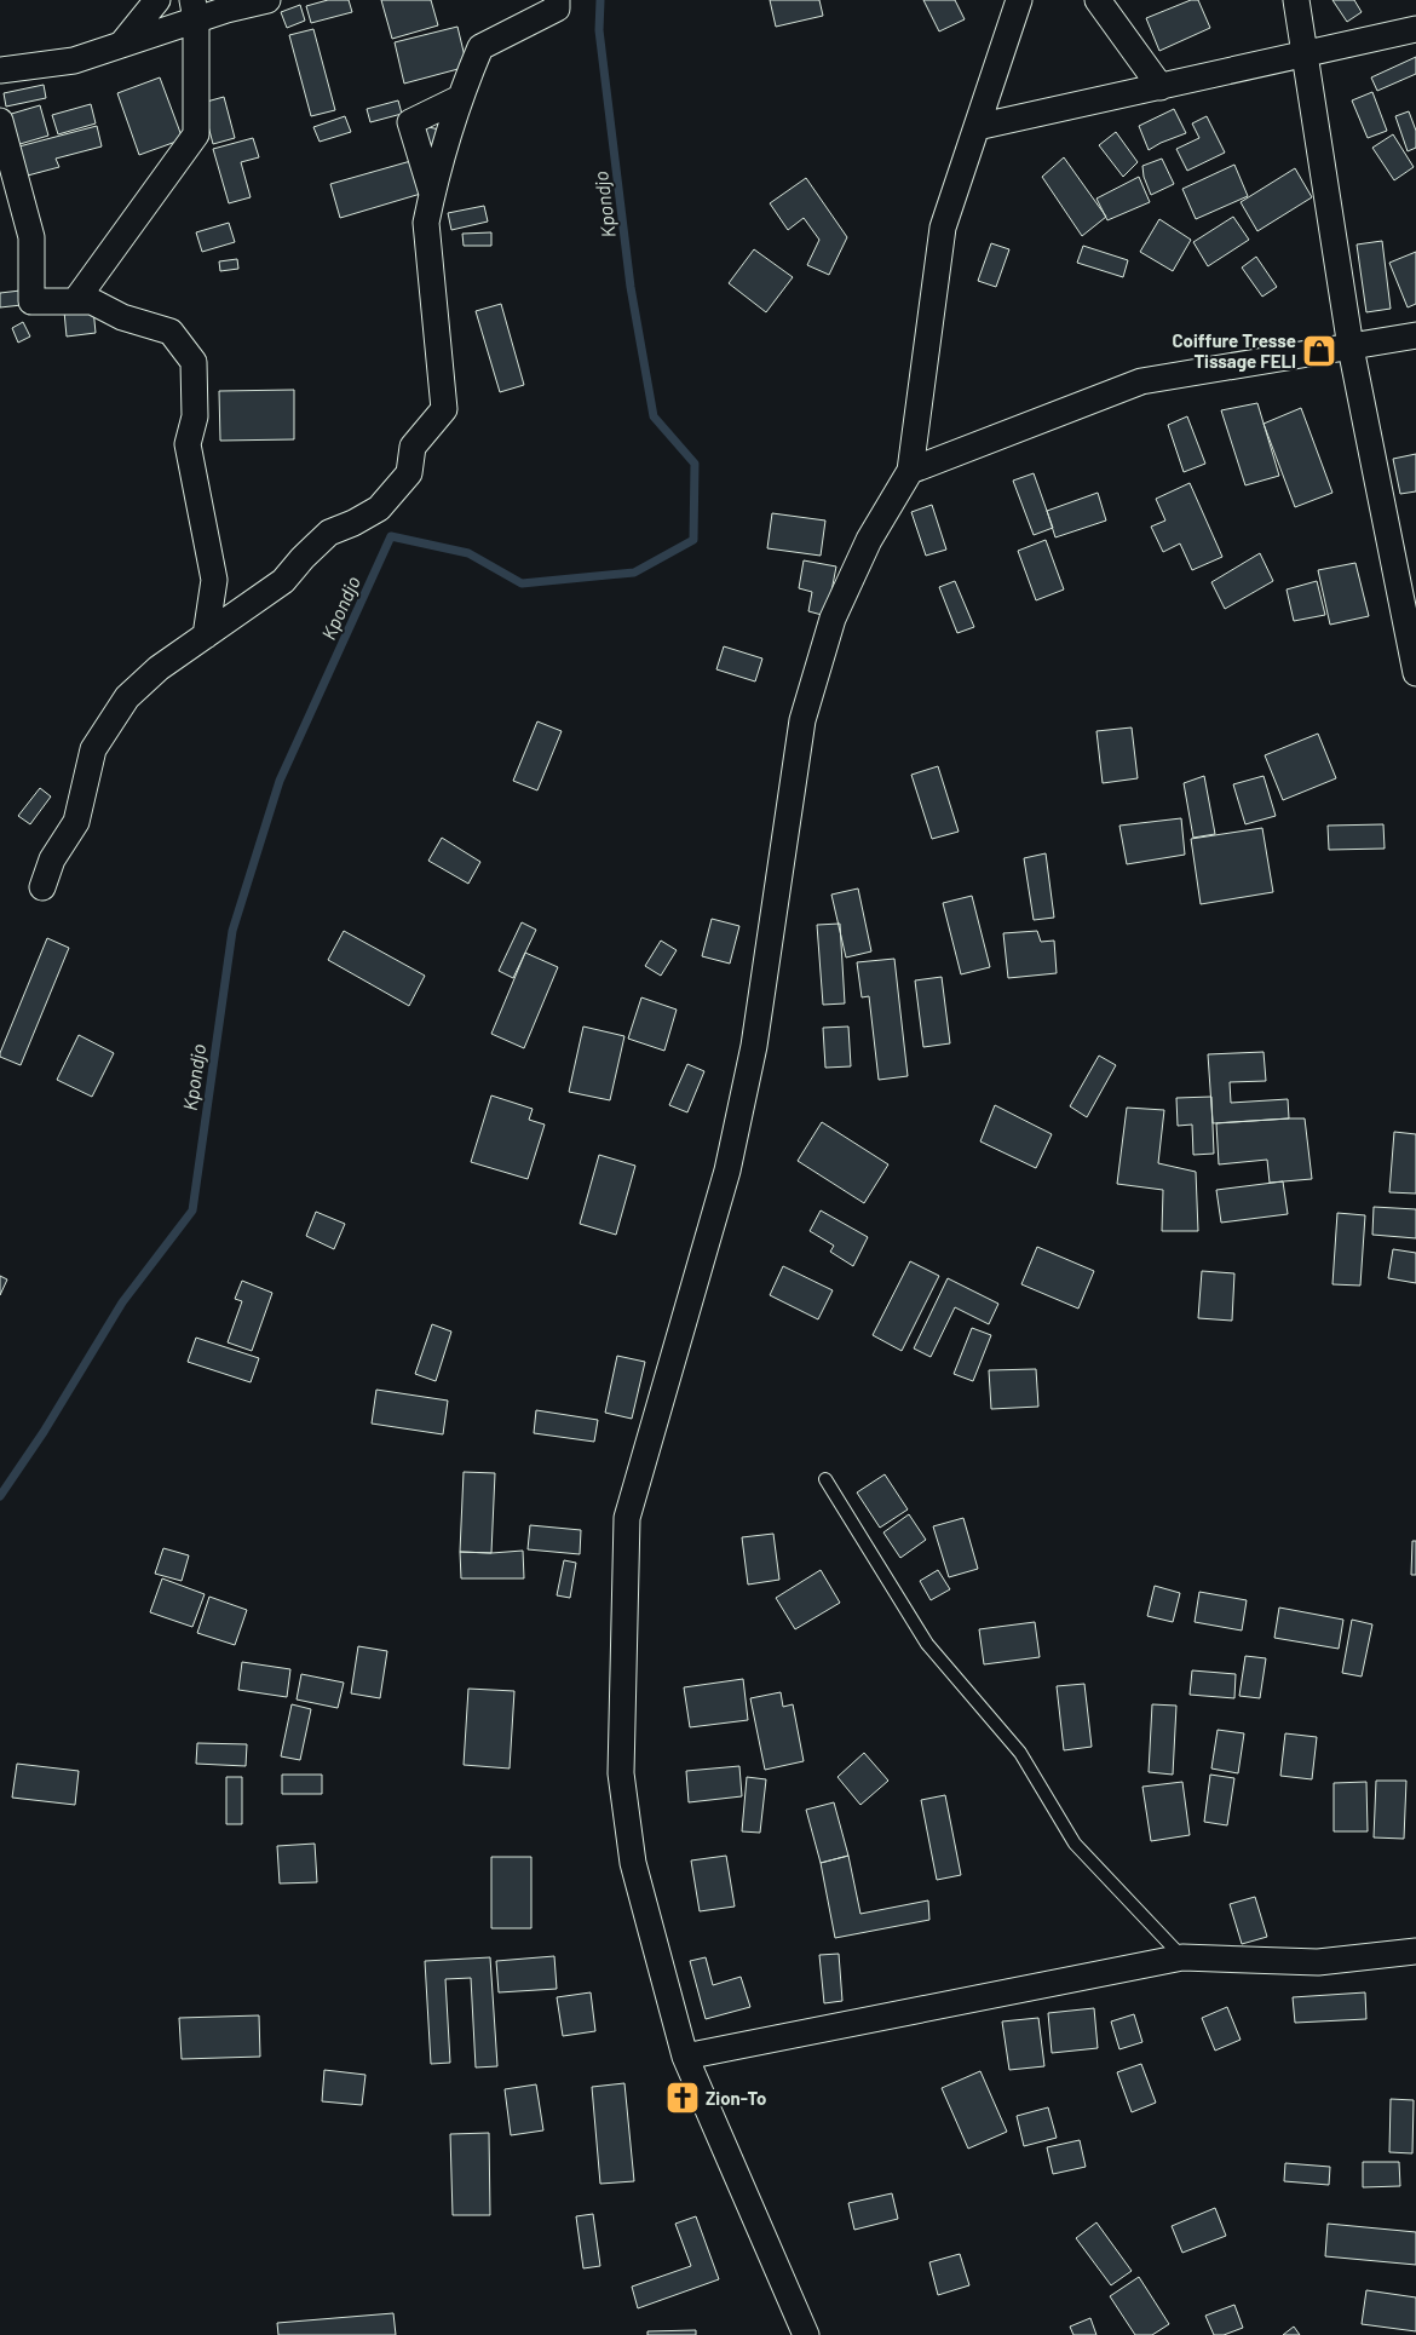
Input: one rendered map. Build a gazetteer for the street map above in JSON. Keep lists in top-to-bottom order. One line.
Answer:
{"water":["Kpondjo"],"places":{"shop":["Coiffure Tresse Tissage FELI"],"church":["Zion-To"]}}
